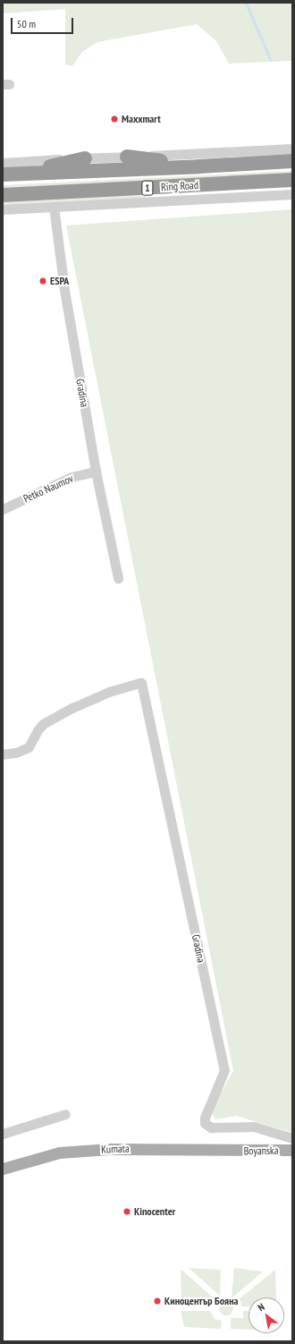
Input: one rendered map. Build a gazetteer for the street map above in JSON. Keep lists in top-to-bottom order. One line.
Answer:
{"streets":{"highway":["Ring Road","1"],"main road":["Kumata","Boyanska"],"street":["Gradina","Petko Naumov"]},"crossings":[["Gradina","Petko Naumov"],["Kumata","Boyanska"]],"places":["Maxxmart","ESPA","Kinocenter","Киноцентър Бояна"],"scale_bar":"50 m","north":"top left"}
